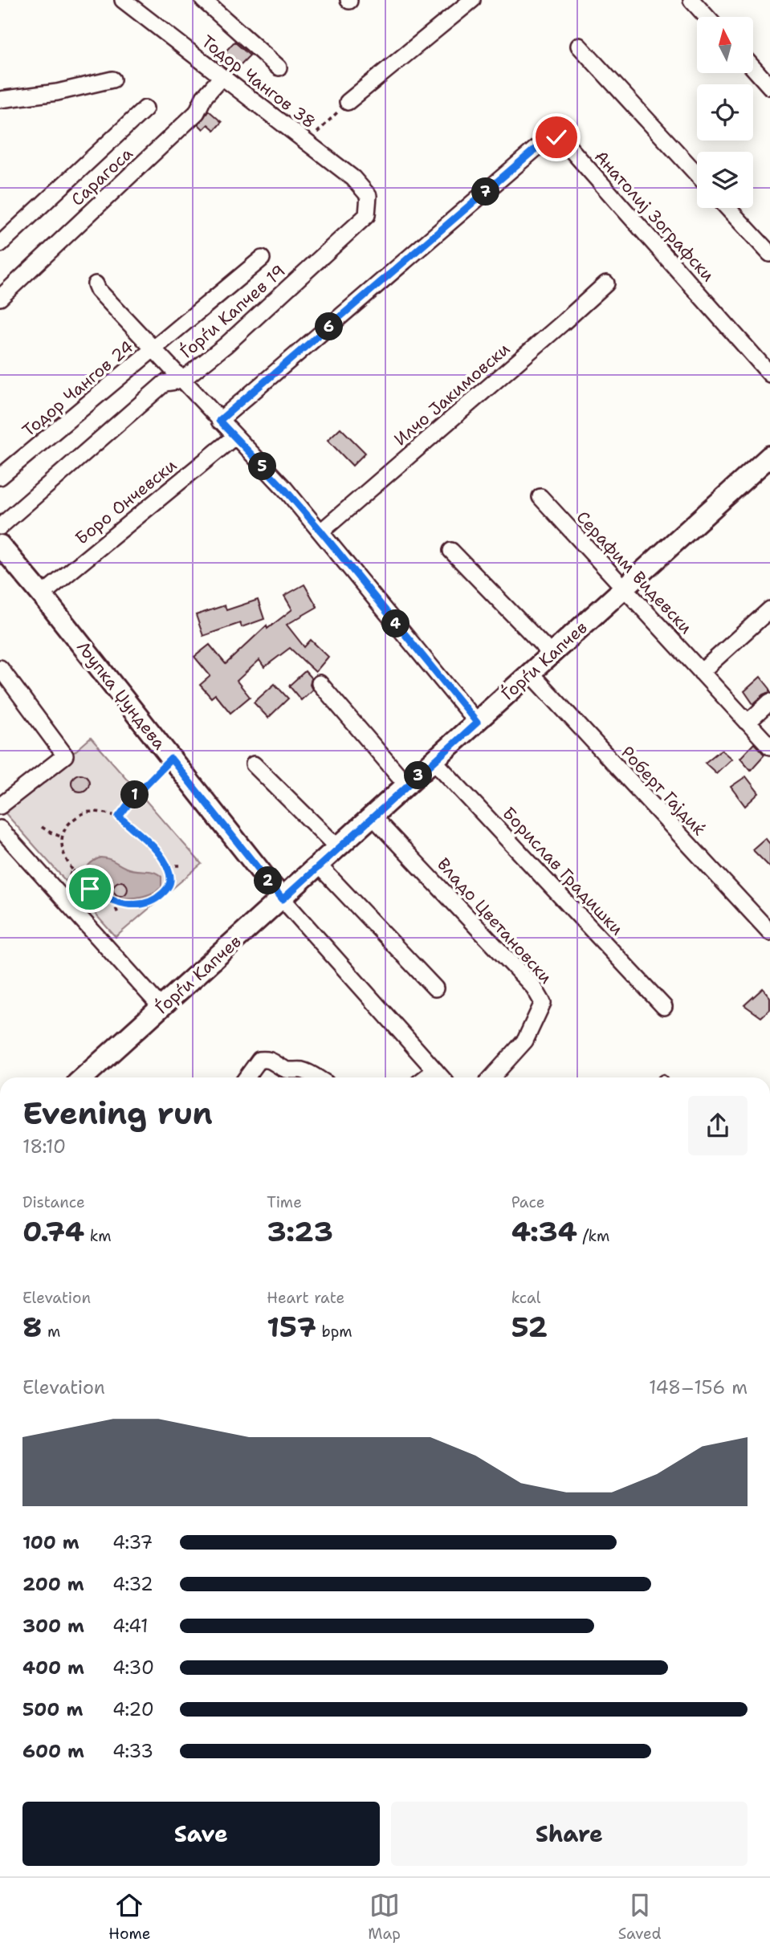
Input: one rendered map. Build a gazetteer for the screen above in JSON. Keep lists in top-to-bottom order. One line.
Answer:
{"streets":{"street":["Тодор Чангов 38","Сарагоса","Анатолиј Зографски","Ѓорѓи Капчев 19","Тодор Чангов 24","Илчо Јакимовски","Боро Ончевски","Серафим Видевски","Ѓорѓи Капчев","Љупка Џундева","Роберт Гајдиќ","Борислав Градишки","Владо Цветановски"]},"crossings":[["Тодор Чангов 38","Сарагоса"],["Тодор Чангов 38","Ѓорѓи Капчев 19"],["Боро Ончевски","Љупка Џундева"],["Серафим Видевски","Ѓорѓи Капчев"],["Ѓорѓи Капчев","Љупка Џундева"],["Ѓорѓи Капчев","Роберт Гајдиќ"],["Ѓорѓи Капчев","Борислав Градишки"],["Ѓорѓи Капчев","Владо Цветановски"]],"north":"top","page":{"pins":["7","6","5","4","3","1","2"],"heading":["Evening run","18:10"],"stats":[["Distance","0.74 km"],["Time","3:23"],["Pace","4:34 /km"],["Elevation","8 m"],["Heart rate","157 bpm"],["kcal","52"]],"chart":["Elevation","148–156 m"],"list":[{"name":"100 m","note":"4:37"},{"name":"200 m","note":"4:32"},{"name":"300 m","note":"4:41"},{"name":"400 m","note":"4:30"},{"name":"500 m","note":"4:20"},{"name":"600 m","note":"4:33"}],"buttons":["Save","Share"],"tabs":["Home","Map","Saved"]}}
